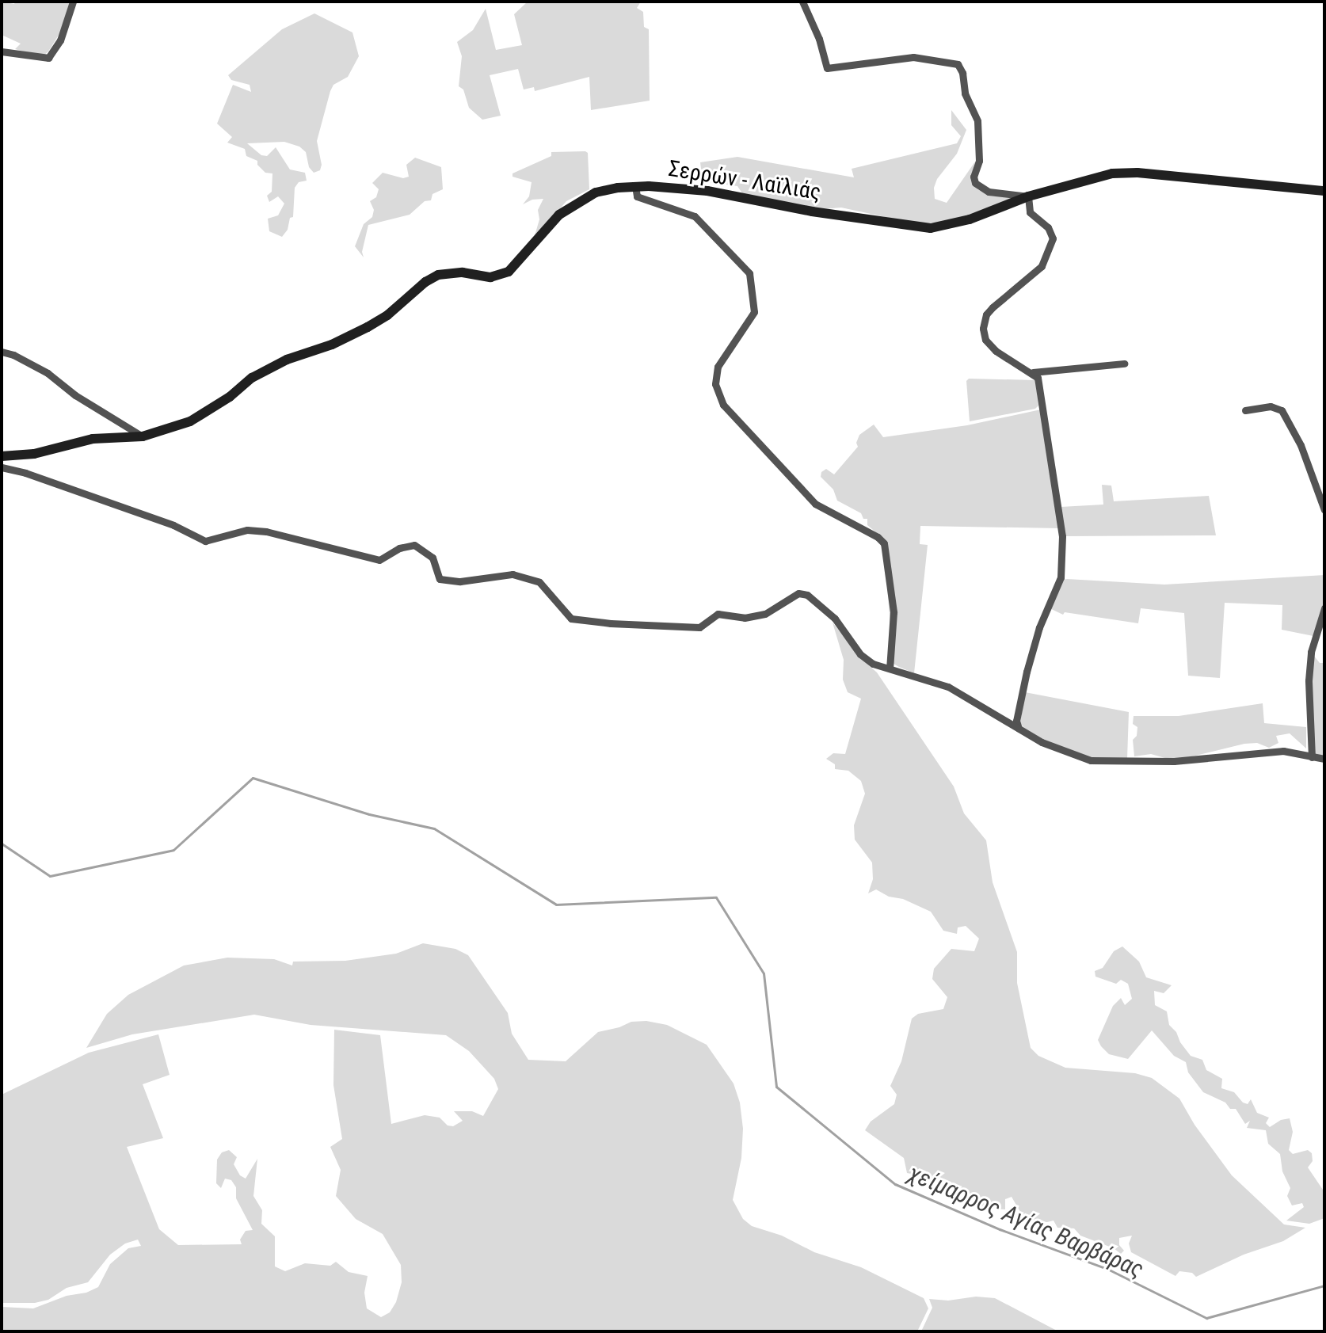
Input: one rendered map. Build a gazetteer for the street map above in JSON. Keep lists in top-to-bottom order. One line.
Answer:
{"streets":{"main road":["Σερρών - Λαϊλιάς"]},"water":["χείμαρρος Αγίας Βαρβάρας"]}
